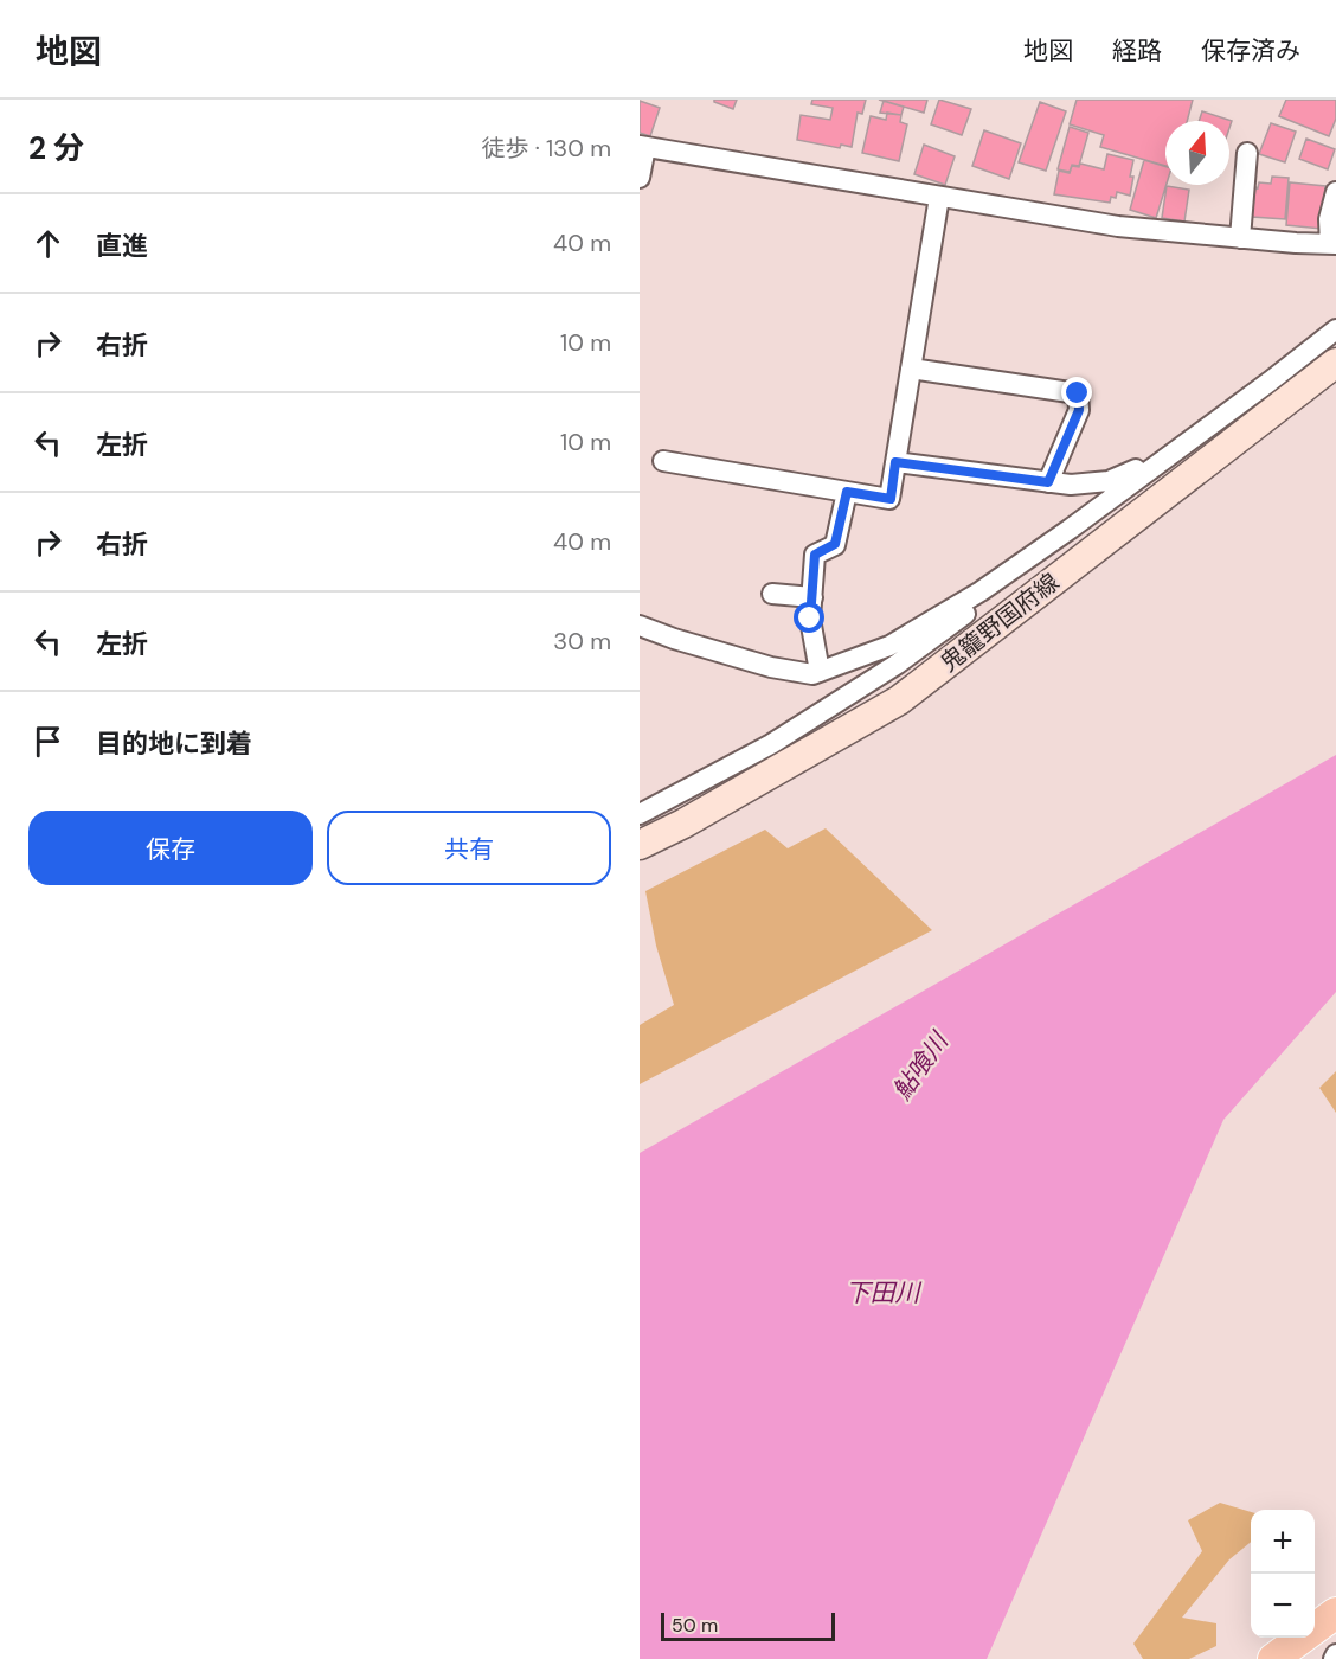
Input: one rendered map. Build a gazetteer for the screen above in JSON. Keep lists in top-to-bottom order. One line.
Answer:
{"streets":{"main road":["鬼籠野国府線"]},"water":["鮎喰川","下田川"],"scale_bar":"50 m","north":"top","page":{"header":"地図","nav":["地図","経路","保存済み"],"heading":["2 分","徒歩 · 130 m"],"list":[["直進","40 m"],["右折","10 m"],["左折","10 m"],["右折","40 m"],["左折","30 m"],"目的地に到着"],"buttons":["保存","共有"],"map_buttons":["+","−"],"scale":"50 m"}}
